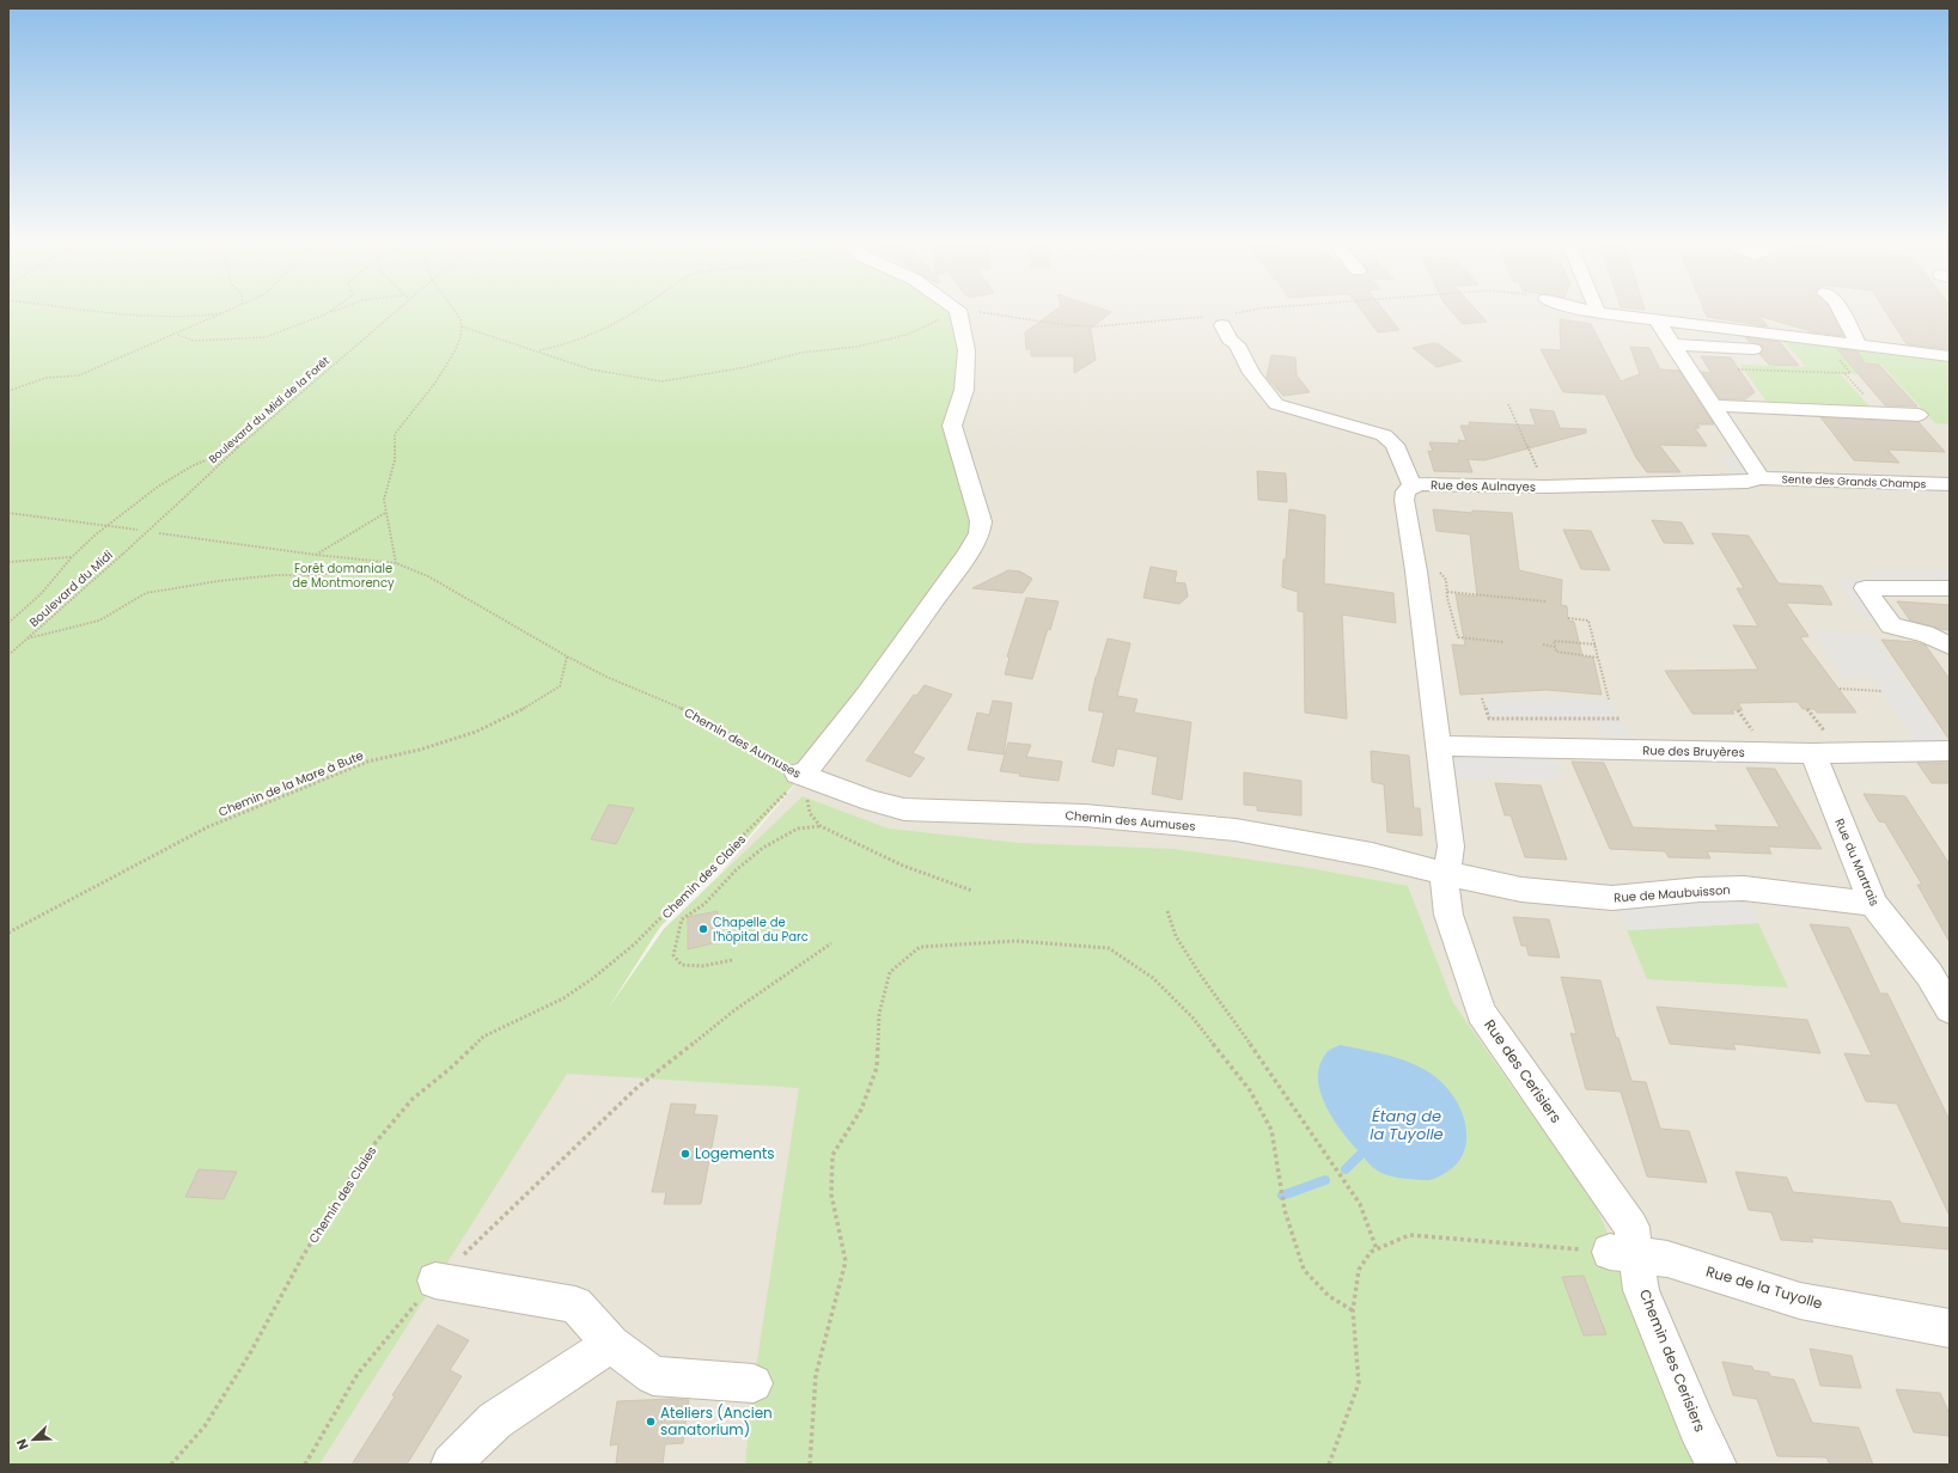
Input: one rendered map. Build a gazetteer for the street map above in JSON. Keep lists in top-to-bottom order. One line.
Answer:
{"streets":{"street":["Sente des Grands Champs","Rue des Aulnayes","Chemin des Aumuses","Rue des Bruyères","Rue du Martrais","Rue de Maubuisson","Rue des Cerisiers","Rue de la Tuyolle","Chemin des Cerisiers"],"path":["Boulevard du Midi de la Forêt","Boulevard du Midi","Chemin de la Mare à Bute","Chemin des Claies"]},"crossings":[["Boulevard du Midi de la Forêt","Boulevard du Midi"],["Sente des Grands Champs","Rue des Aulnayes"],["Rue des Aulnayes","Chemin des Aumuses"],["Rue des Aulnayes","Rue des Bruyères"],["Rue des Aulnayes","Rue de Maubuisson"],["Rue des Aulnayes","Rue des Cerisiers"],["Chemin des Aumuses","Chemin de la Mare à Bute"],["Chemin des Aumuses","Chemin des Claies"],["Chemin des Aumuses","Rue de Maubuisson"],["Chemin des Aumuses","Rue des Cerisiers"],["Rue des Bruyères","Rue du Martrais"],["Rue du Martrais","Rue de Maubuisson"],["Rue de Maubuisson","Rue des Cerisiers"],["Rue des Cerisiers","Rue de la Tuyolle"],["Rue des Cerisiers","Chemin des Cerisiers"],["Rue de la Tuyolle","Chemin des Cerisiers"]],"water":["Étang de la Tuyolle"],"parks":["Forêt domaniale de Montmorency"],"places":["Chapelle de l'hôpital du Parc","Logements","Ateliers (Ancien sanatorium)"],"north":"bottom left"}
